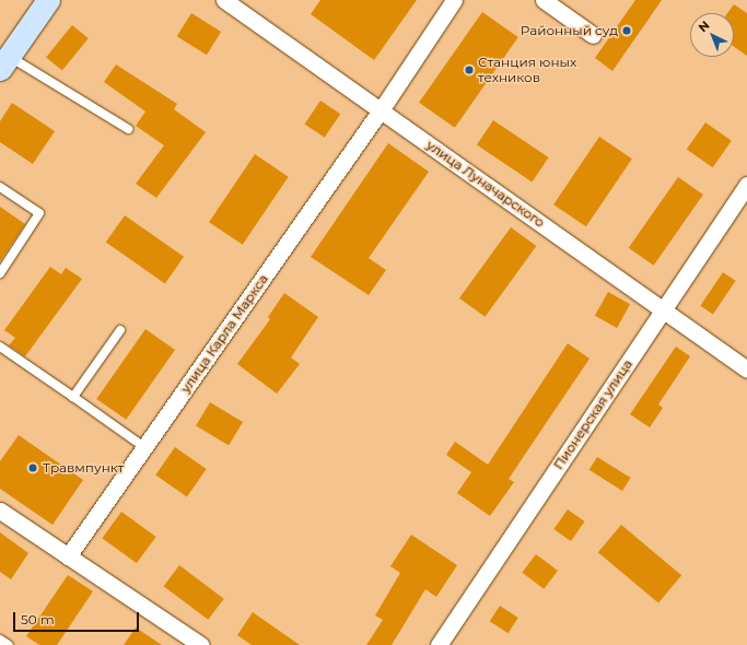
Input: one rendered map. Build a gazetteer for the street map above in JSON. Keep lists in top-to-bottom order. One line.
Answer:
{"streets":{"street":["улица Луначарского","улица Карла Маркса","Пионерская улица"]},"crossings":[["улица Луначарского","улица Карла Маркса"],["улица Луначарского","Пионерская улица"]],"places":["Районный суд","Станция юных техников","Травмпункт"],"scale_bar":"50 m","north":"top left"}
